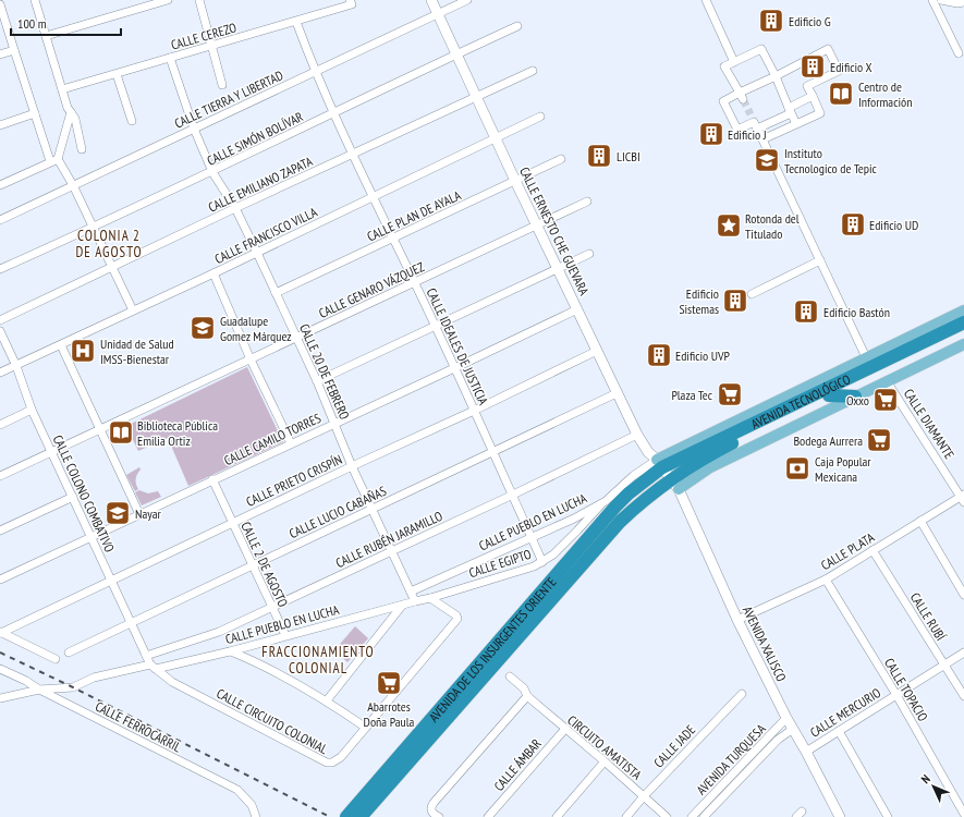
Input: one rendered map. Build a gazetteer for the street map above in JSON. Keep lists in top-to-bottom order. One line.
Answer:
{"streets":{"highway":["AVENIDA TECNOLÓGICO","AVENIDA DE LOS INSURGENTES ORIENTE"],"street":["CALLE CEREZO","CALLE TIERRA Y LIBERTAD","CALLE SIMÓN BOLÍVAR","CALLE EMILIANO ZAPATA","CALLE PLAN DE AYALA","CALLE ERNESTO CHE GUEVARA","CALLE FRANCISCO VILLA","CALLE GENARO VÁZQUEZ","CALLE IDEALES DE JUSTICIA","CALLE 20 DE FEBRERO","CALLE DIAMANTE","CALLE CAMILO TORRES","CALLE PRIETO CRISPÍN","CALLE COLONO COMBATIVO","CALLE LUCIO CABAÑAS","CALLE PUEBLO EN LUCHA","CALLE RUBÉN JARAMILLO","CALLE PLATA","CALLE EGIPTO","CALLE 2 DE AGOSTO","CALLE RUBÍ","AVENIDA XALISCO","CALLE TOPACIO","CALLE MERCURIO","CALLE CIRCUITO COLONIAL","CALLE FERROCARRIL","CALLE JADE","CIRCUITO AMATISTA","AVENIDA TURQUESA","CALLE ÁMBAR"]},"crossings":[["CALLE CEREZO","CALLE IDEALES DE JUSTICIA"],["CALLE CEREZO","CALLE 20 DE FEBRERO"],["CALLE TIERRA Y LIBERTAD","CALLE ERNESTO CHE GUEVARA"],["CALLE TIERRA Y LIBERTAD","CALLE IDEALES DE JUSTICIA"],["CALLE TIERRA Y LIBERTAD","CALLE 20 DE FEBRERO"],["CALLE SIMÓN BOLÍVAR","CALLE ERNESTO CHE GUEVARA"],["CALLE SIMÓN BOLÍVAR","CALLE IDEALES DE JUSTICIA"],["CALLE SIMÓN BOLÍVAR","CALLE 20 DE FEBRERO"],["CALLE EMILIANO ZAPATA","CALLE ERNESTO CHE GUEVARA"],["CALLE EMILIANO ZAPATA","CALLE IDEALES DE JUSTICIA"],["CALLE EMILIANO ZAPATA","CALLE 20 DE FEBRERO"],["CALLE PLAN DE AYALA","CALLE ERNESTO CHE GUEVARA"],["CALLE PLAN DE AYALA","CALLE IDEALES DE JUSTICIA"],["CALLE PLAN DE AYALA","CALLE 20 DE FEBRERO"],["CALLE ERNESTO CHE GUEVARA","CALLE FRANCISCO VILLA"],["CALLE ERNESTO CHE GUEVARA","CALLE GENARO VÁZQUEZ"],["CALLE ERNESTO CHE GUEVARA","AVENIDA TECNOLÓGICO"],["CALLE ERNESTO CHE GUEVARA","CALLE CAMILO TORRES"],["CALLE ERNESTO CHE GUEVARA","CALLE PRIETO CRISPÍN"],["CALLE ERNESTO CHE GUEVARA","CALLE LUCIO CABAÑAS"],["CALLE ERNESTO CHE GUEVARA","CALLE PUEBLO EN LUCHA"],["CALLE ERNESTO CHE GUEVARA","CALLE RUBÉN JARAMILLO"],["CALLE ERNESTO CHE GUEVARA","AVENIDA XALISCO"],["CALLE FRANCISCO VILLA","CALLE IDEALES DE JUSTICIA"],["CALLE FRANCISCO VILLA","CALLE 20 DE FEBRERO"],["CALLE FRANCISCO VILLA","CALLE COLONO COMBATIVO"],["CALLE GENARO VÁZQUEZ","CALLE IDEALES DE JUSTICIA"],["CALLE GENARO VÁZQUEZ","CALLE 20 DE FEBRERO"],["CALLE GENARO VÁZQUEZ","CALLE COLONO COMBATIVO"],["CALLE IDEALES DE JUSTICIA","CALLE CAMILO TORRES"],["CALLE IDEALES DE JUSTICIA","CALLE PRIETO CRISPÍN"],["CALLE IDEALES DE JUSTICIA","CALLE LUCIO CABAÑAS"],["CALLE IDEALES DE JUSTICIA","CALLE PUEBLO EN LUCHA"],["CALLE IDEALES DE JUSTICIA","CALLE RUBÉN JARAMILLO"],["CALLE IDEALES DE JUSTICIA","CALLE EGIPTO"],["CALLE 20 DE FEBRERO","CALLE CAMILO TORRES"],["CALLE 20 DE FEBRERO","CALLE PRIETO CRISPÍN"],["CALLE 20 DE FEBRERO","CALLE LUCIO CABAÑAS"],["CALLE 20 DE FEBRERO","CALLE PUEBLO EN LUCHA"],["CALLE 20 DE FEBRERO","CALLE RUBÉN JARAMILLO"],["AVENIDA TECNOLÓGICO","CALLE DIAMANTE"],["AVENIDA TECNOLÓGICO","CALLE PUEBLO EN LUCHA"],["AVENIDA TECNOLÓGICO","AVENIDA XALISCO"],["AVENIDA TECNOLÓGICO","AVENIDA DE LOS INSURGENTES ORIENTE"],["CALLE DIAMANTE","CALLE PLATA"],["CALLE CAMILO TORRES","CALLE COLONO COMBATIVO"],["CALLE CAMILO TORRES","CALLE 2 DE AGOSTO"],["CALLE PRIETO CRISPÍN","CALLE COLONO COMBATIVO"],["CALLE PRIETO CRISPÍN","CALLE 2 DE AGOSTO"],["CALLE COLONO COMBATIVO","CALLE LUCIO CABAÑAS"],["CALLE COLONO COMBATIVO","CALLE PUEBLO EN LUCHA"],["CALLE COLONO COMBATIVO","CALLE RUBÉN JARAMILLO"],["CALLE COLONO COMBATIVO","CALLE CIRCUITO COLONIAL"],["CALLE LUCIO CABAÑAS","CALLE 2 DE AGOSTO"],["CALLE PUEBLO EN LUCHA","CALLE EGIPTO"],["CALLE PUEBLO EN LUCHA","CALLE 2 DE AGOSTO"],["CALLE PUEBLO EN LUCHA","AVENIDA XALISCO"],["CALLE PUEBLO EN LUCHA","CALLE CIRCUITO COLONIAL"],["CALLE PUEBLO EN LUCHA","CALLE FERROCARRIL"],["CALLE RUBÉN JARAMILLO","CALLE 2 DE AGOSTO"],["CALLE PLATA","CALLE RUBÍ"],["CALLE PLATA","AVENIDA XALISCO"],["CALLE PLATA","CALLE TOPACIO"],["CALLE EGIPTO","CALLE CIRCUITO COLONIAL"],["CALLE RUBÍ","CALLE MERCURIO"],["AVENIDA XALISCO","CALLE MERCURIO"],["AVENIDA XALISCO","AVENIDA TURQUESA"],["CALLE TOPACIO","CALLE MERCURIO"],["CALLE JADE","CIRCUITO AMATISTA"],["CIRCUITO AMATISTA","CALLE ÁMBAR"]],"districts":["COLONIA 2 DE AGOSTO","FRACCIONAMIENTO COLONIAL"],"places":{"building":["Edificio G","Edificio X","Edificio J","LICBI","Edificio UD","Edificio Sistemas","Edificio Bastón","Edificio UVP"],"library":["Centro de Información","Biblioteca Pública Emilia Ortiz"],"school or university":["Instituto Tecnologico de Tepic","Guadalupe Gomez Márquez","Nayar"],"place":["Rotonda del Titulado"],"hospital":["Unidad de Salud IMSS-Bienestar"],"supermarket":["Plaza Tec","Oxxo","Bodega Aurrera","Abarrotes Doña Paula"],"bank":["Caja Popular Mexicana"]},"scale_bar":"100 m","north":"top left"}
